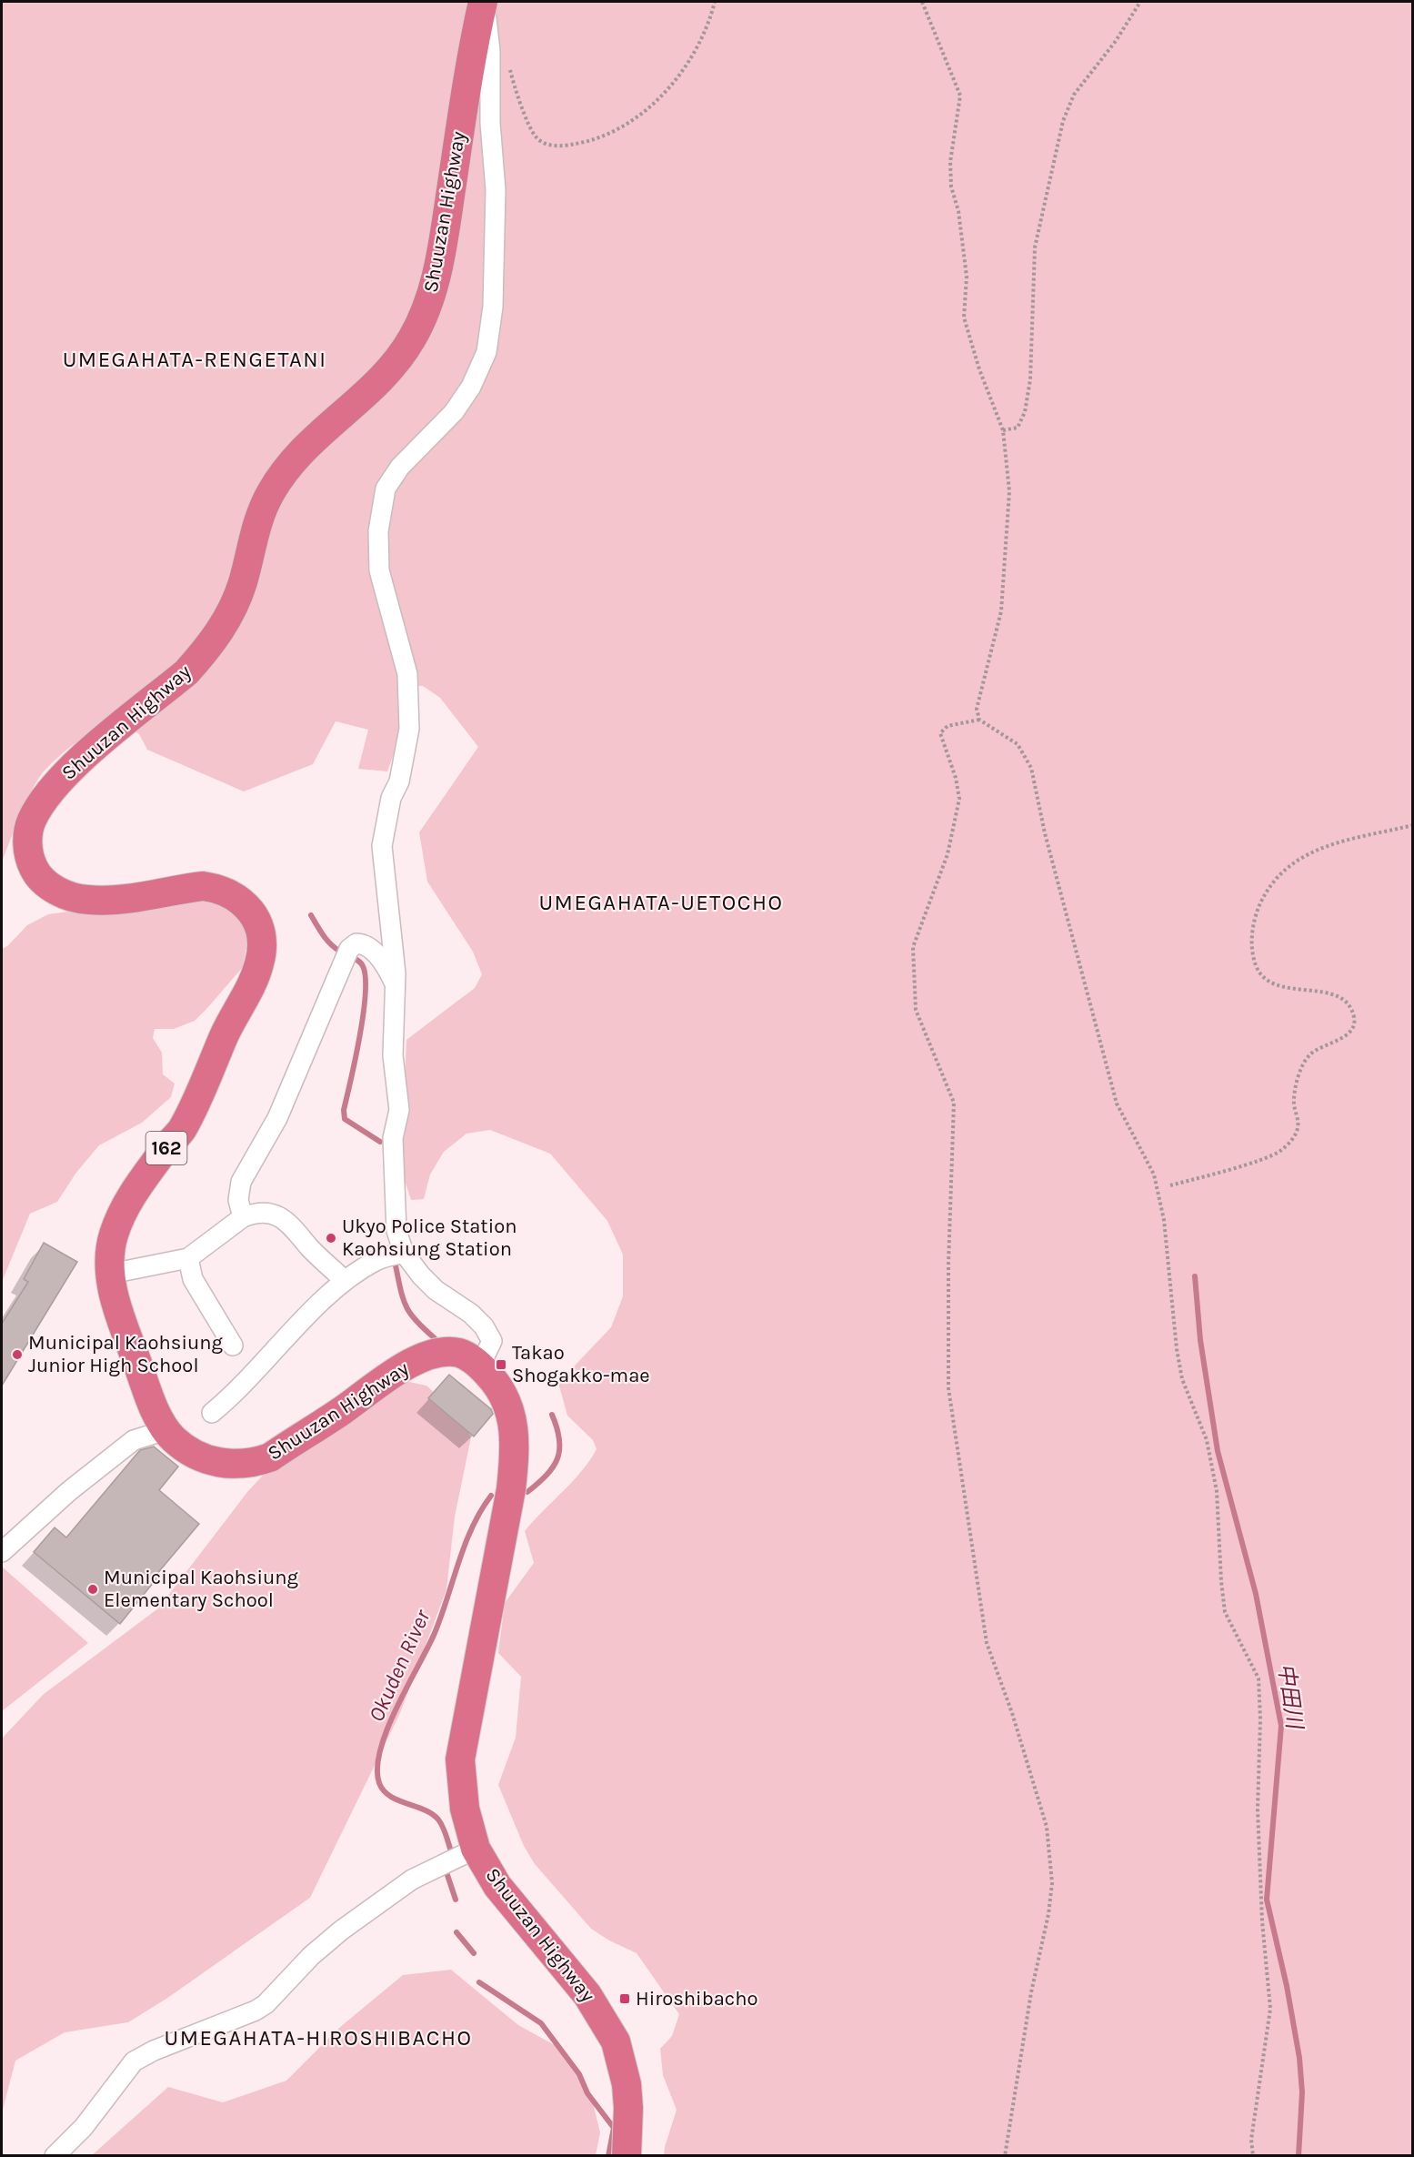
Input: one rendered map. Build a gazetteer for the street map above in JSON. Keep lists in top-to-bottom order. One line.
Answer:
{"streets":{"highway":["Shuuzan Highway","162"]},"districts":["UMEGAHATA-RENGETANI","UMEGAHATA-UETOCHO","UMEGAHATA-HIROSHIBACHO"],"water":["Okuden River","中田川"],"places":{"other":["Ukyo Police Station Kaohsiung Station","Municipal Kaohsiung Junior High School","Municipal Kaohsiung Elementary School"],"transit":["Takao Shogakko-mae","Hiroshibacho"]}}
